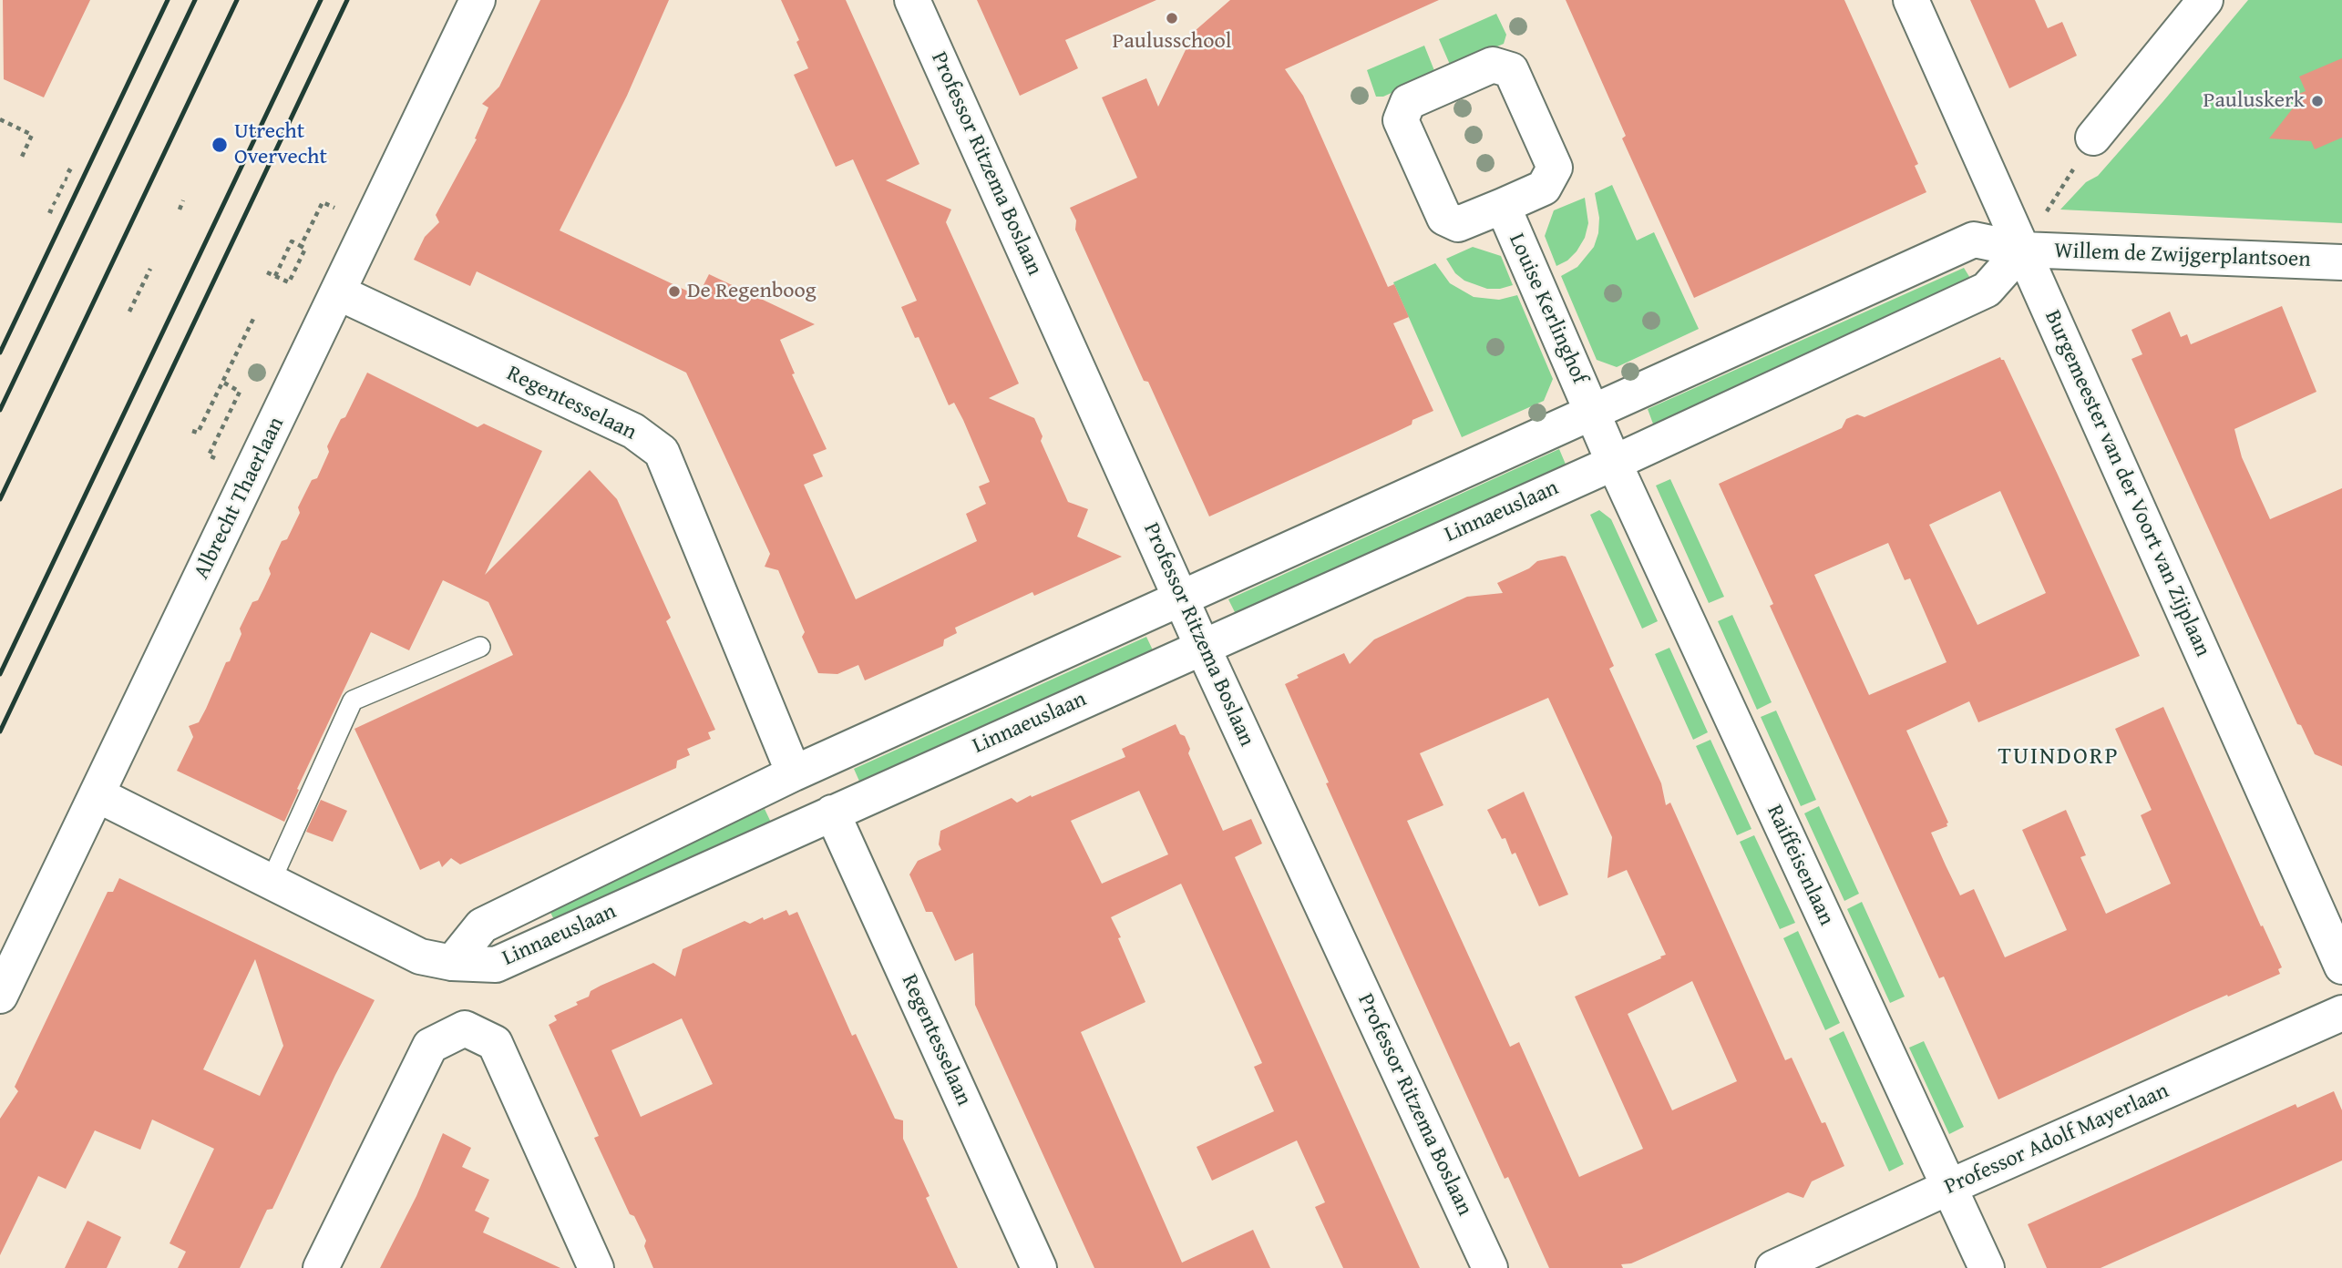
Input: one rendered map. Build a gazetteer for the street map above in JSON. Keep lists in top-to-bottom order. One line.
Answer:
{"streets":{"street":["Professor Ritzema Boslaan","Willem de Zwijgerplantsoen","Louise Kerlinghof","Regentesselaan","Burgemeester van der Voort van Zijplaan","Albrecht Thaerlaan","Linnaeuslaan","Raiffeisenlaan","Professor Adolf Mayerlaan"]},"crossings":[["Professor Ritzema Boslaan","Linnaeuslaan"],["Willem de Zwijgerplantsoen","Burgemeester van der Voort van Zijplaan"],["Willem de Zwijgerplantsoen","Linnaeuslaan"],["Louise Kerlinghof","Linnaeuslaan"],["Regentesselaan","Albrecht Thaerlaan"],["Regentesselaan","Linnaeuslaan"],["Burgemeester van der Voort van Zijplaan","Linnaeuslaan"],["Linnaeuslaan","Raiffeisenlaan"],["Raiffeisenlaan","Professor Adolf Mayerlaan"]],"districts":["TUINDORP"],"places":["Paulusschool","Pauluskerk","Utrecht Overvecht","De Regenboog"]}
